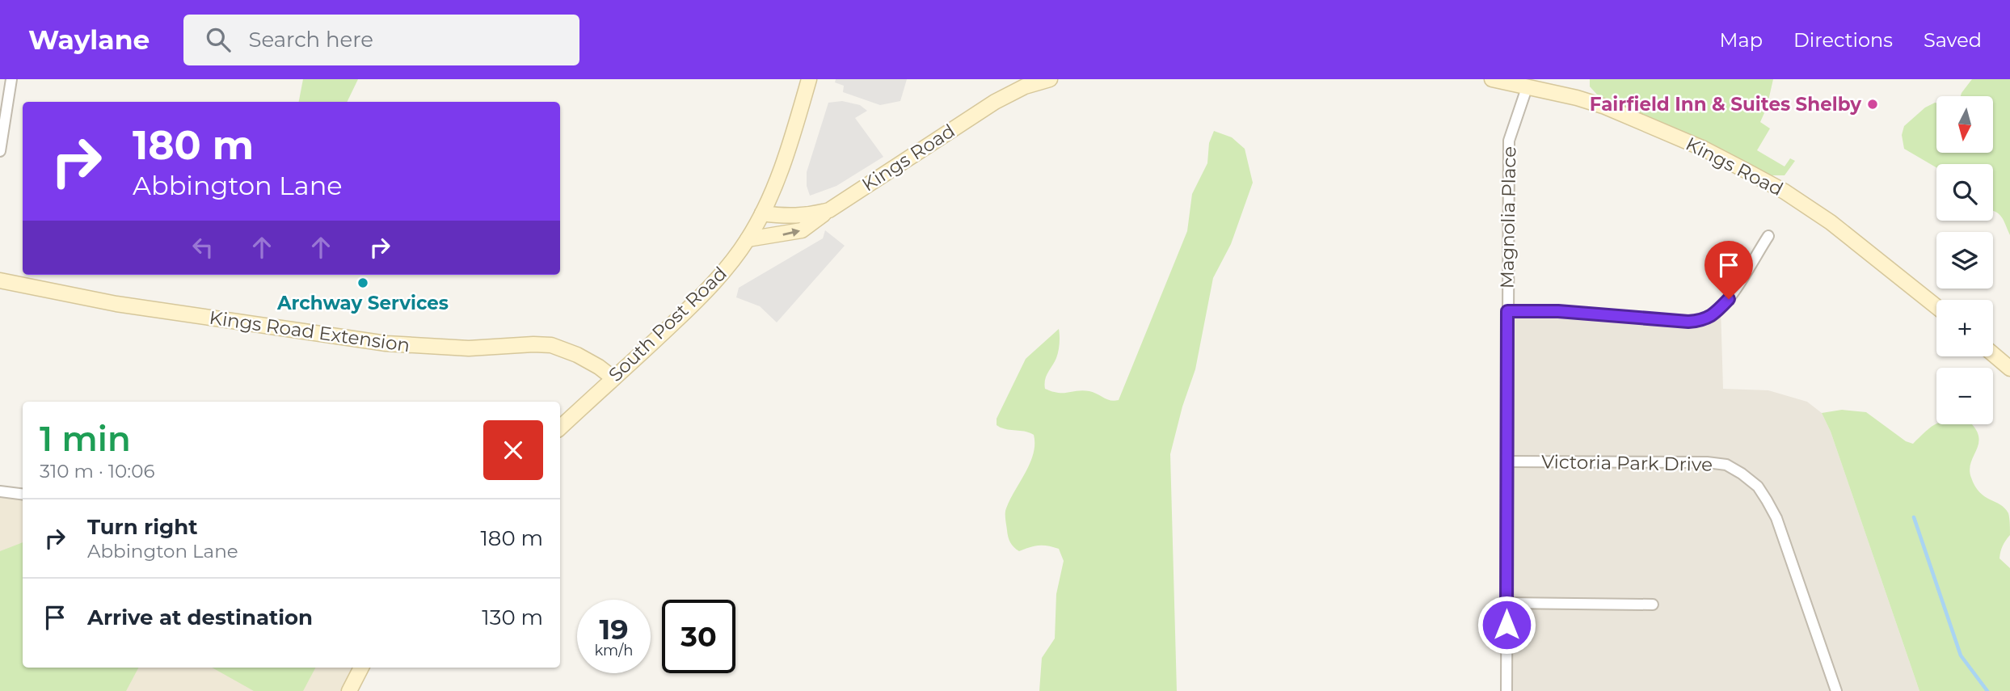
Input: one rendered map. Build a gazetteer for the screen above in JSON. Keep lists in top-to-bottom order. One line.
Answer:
{"streets":{"street":["Kings Road","Magnolia Place","South Post Road","Kings Road Extension","Victoria Park Drive"]},"crossings":[["Kings Road","Magnolia Place"],["Kings Road","South Post Road"],["Magnolia Place","Victoria Park Drive"],["South Post Road","Kings Road Extension"]],"places":["Fairfield Inn & Suites Shelby","Archway Services"],"north":"bottom","page":{"header":"Waylane","search":"Search here","nav":["Map","Directions","Saved"],"map_buttons":["+","−"],"turn":["180 m","Abbington Lane"],"heading":["1 min","310 m · 10:06"],"list":[{"name":"Turn right","note":"Abbington Lane","value":"180 m"},{"name":"Arrive at destination","value":"130 m"}],"speed":"19 km/h","limit":"30"}}
